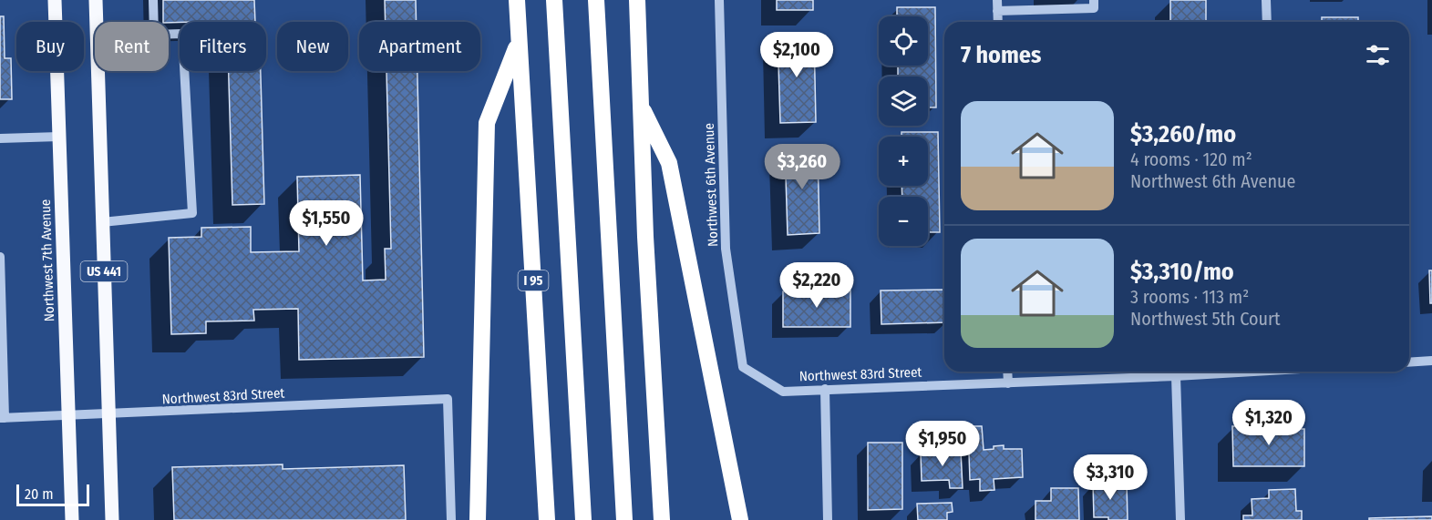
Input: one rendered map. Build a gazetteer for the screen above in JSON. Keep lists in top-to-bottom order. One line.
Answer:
{"streets":{"highway":["I 95"],"main road":["Northwest 7th Avenue","US 441"],"street":["Northwest 6th Avenue","Northwest 83rd Street"]},"crossings":[["Northwest 6th Avenue","Northwest 83rd Street"],["Northwest 7th Avenue","Northwest 83rd Street"],["US 441","Northwest 83rd Street"]],"scale_bar":"20 m","page":{"map_buttons":["+","−"],"chip":["Buy","Rent","Filters","New","Apartment"],"heading":"7 homes","price":["$2,100","$3,260","$1,550","$2,220","$1,320","$1,950","$3,310"],"list":[{"name":"$3,260/mo","note":"4 rooms · 120 m² · Northwest 6th Avenue"},{"name":"$3,310/mo","note":"3 rooms · 113 m² · Northwest 5th Court"}],"scale":"20 m"}}
